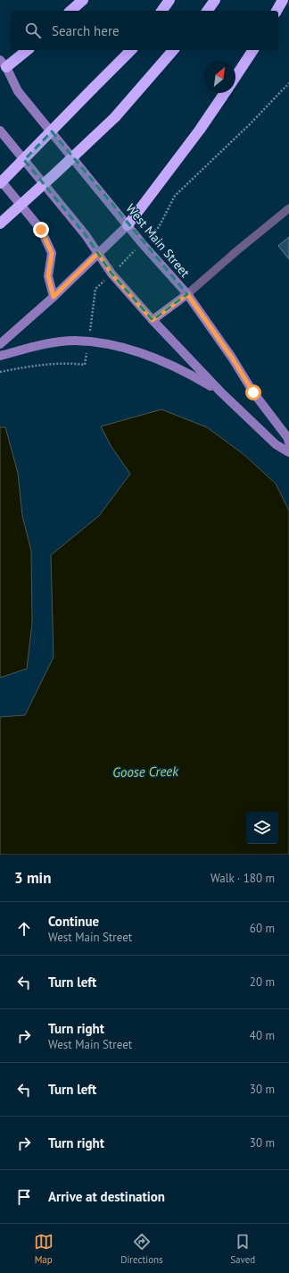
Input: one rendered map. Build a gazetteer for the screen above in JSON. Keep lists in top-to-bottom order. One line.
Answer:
{"streets":{"main road":["West Main Street"]},"water":["Goose Creek"],"north":"top right","page":{"search":"Search here","heading":["3 min","Walk · 180 m"],"list":[["Continue","West Main Street","60 m"],["Turn left","20 m"],["Turn right","West Main Street","40 m"],["Turn left","30 m"],["Turn right","30 m"],"Arrive at destination"],"nav":["Map","Directions","Saved"]}}
